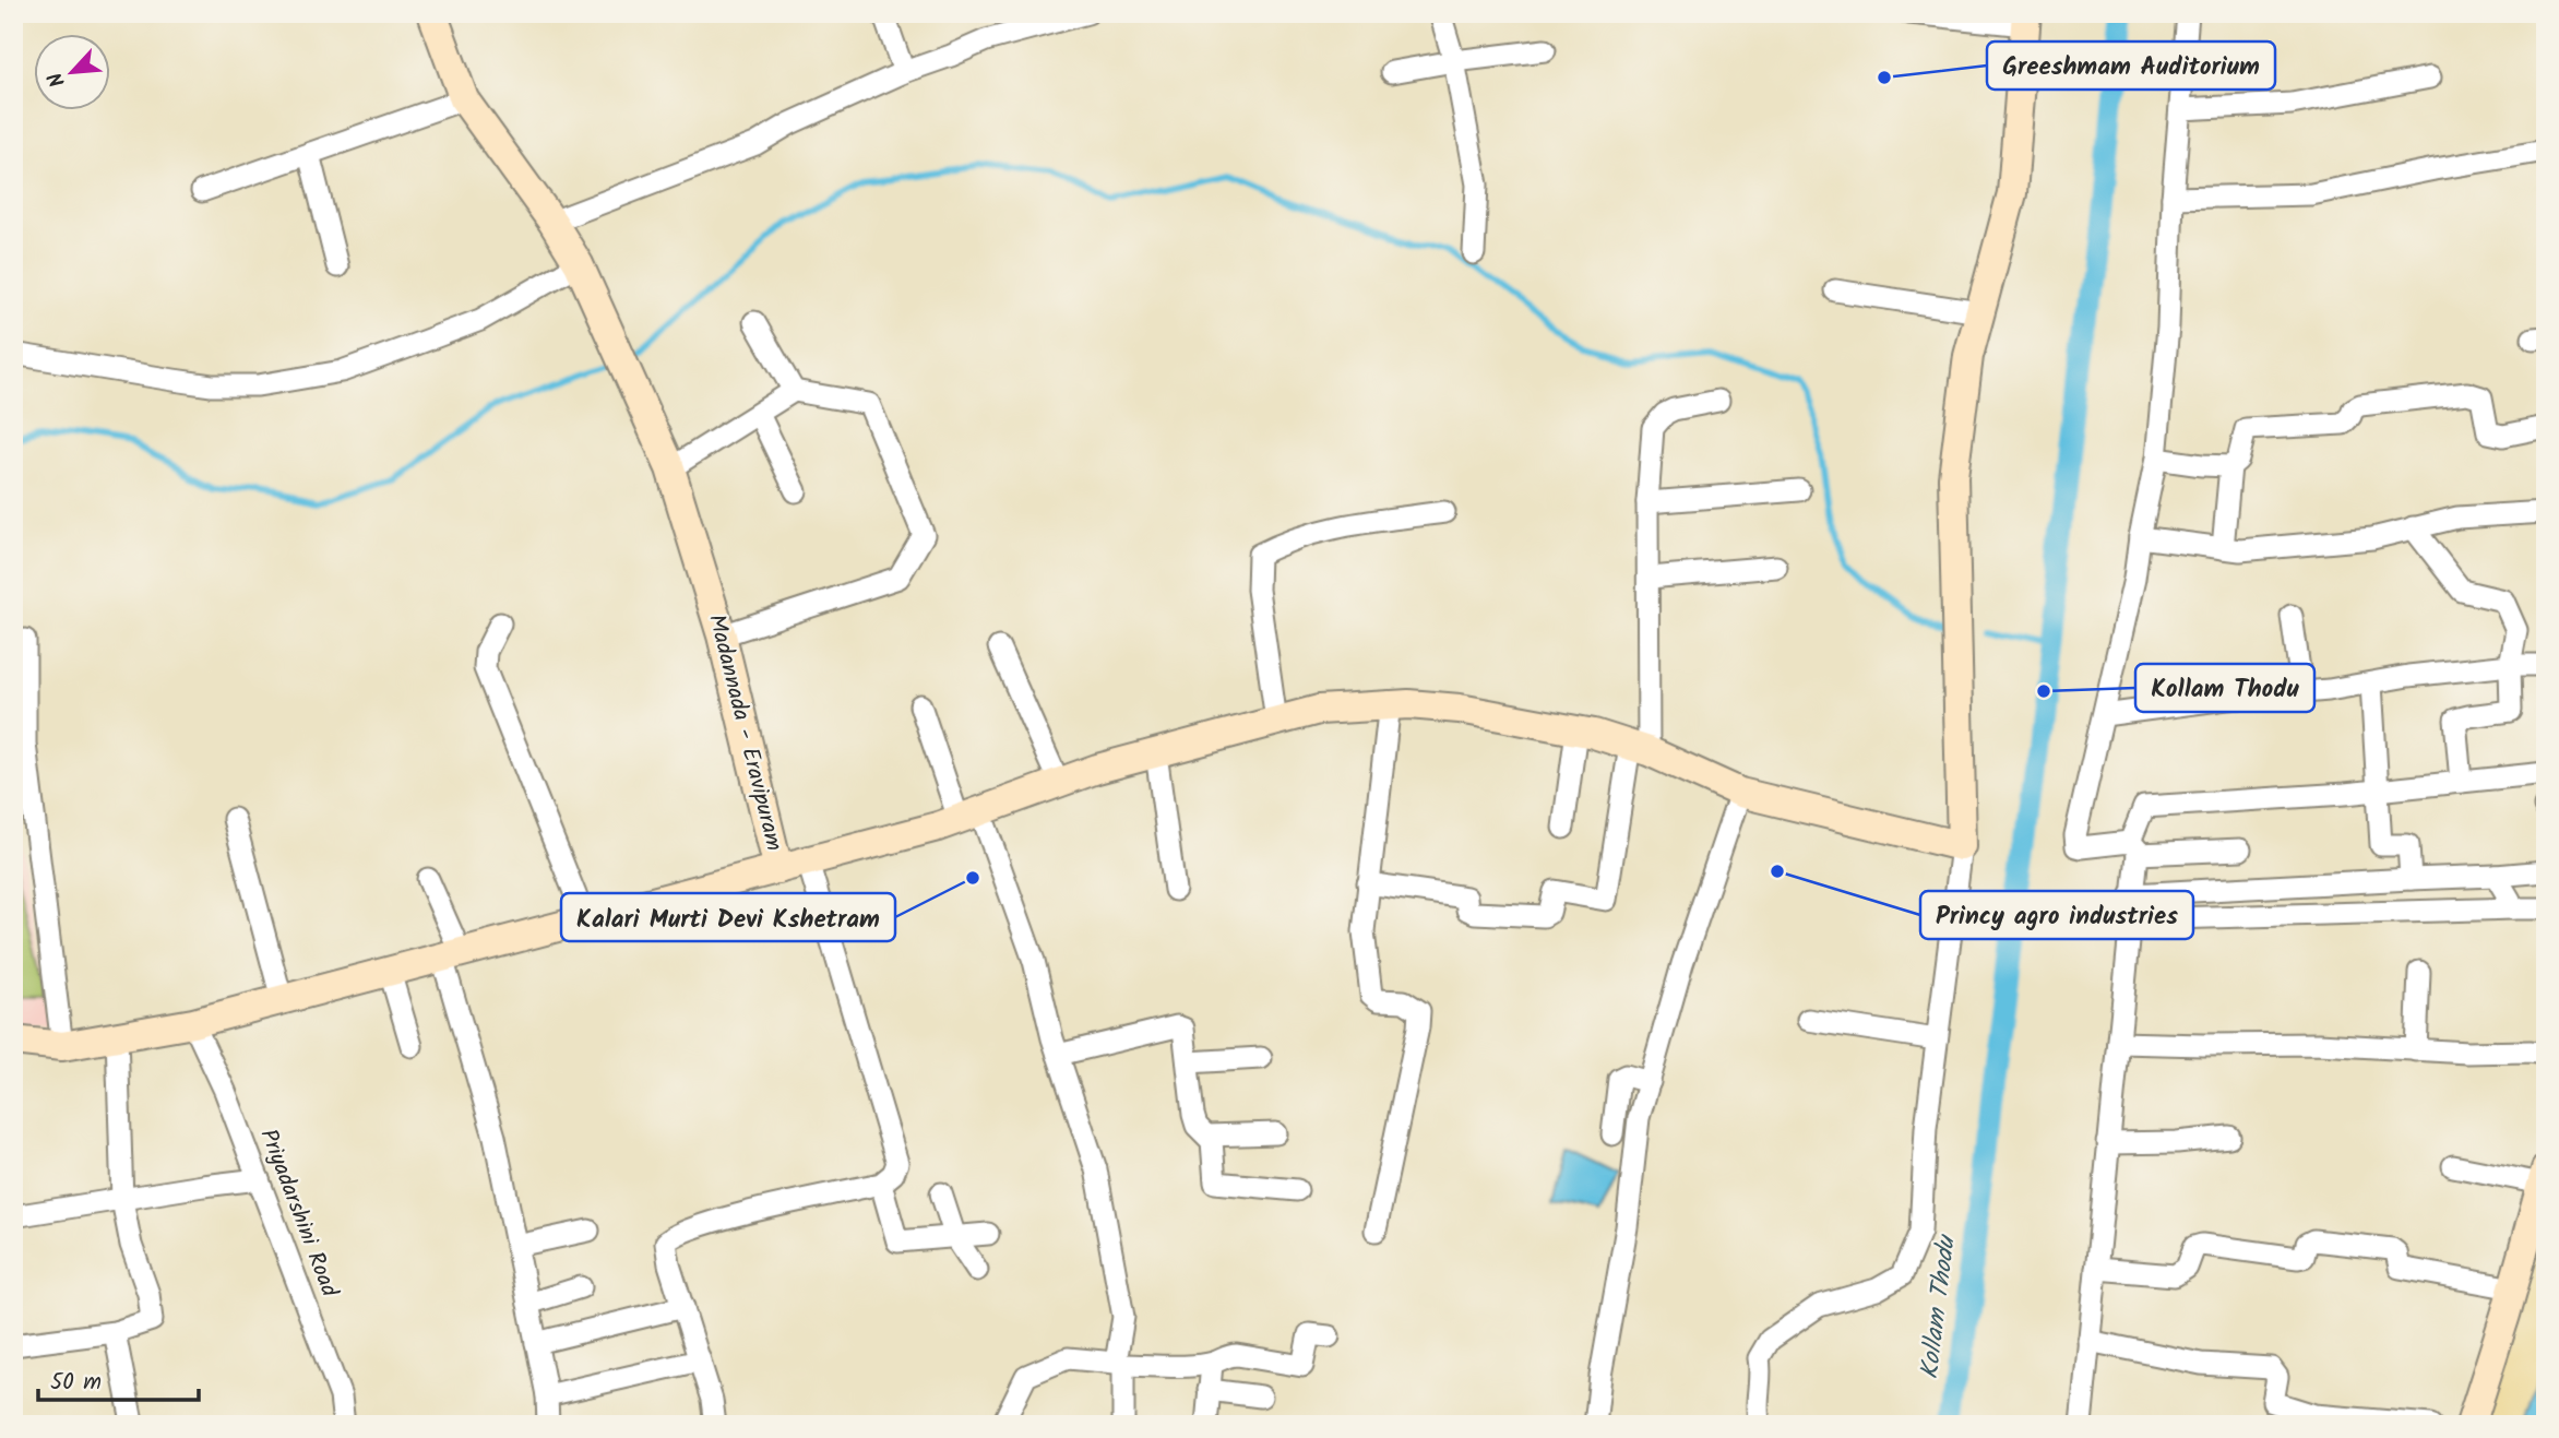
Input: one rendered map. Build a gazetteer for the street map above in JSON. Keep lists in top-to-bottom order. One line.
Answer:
{"streets":{"street":["Madannada - Eravipuram","Priyadarshini Road"]},"crossings":[["Madannada - Eravipuram","Priyadarshini Road"]],"water":["Kollam Thodu"],"places":["Greeshmam Auditorium","Kollam Thodu","Princy agro industries","Kalari Murti Devi Kshetram"],"scale_bar":"50 m","north":"bottom left"}
